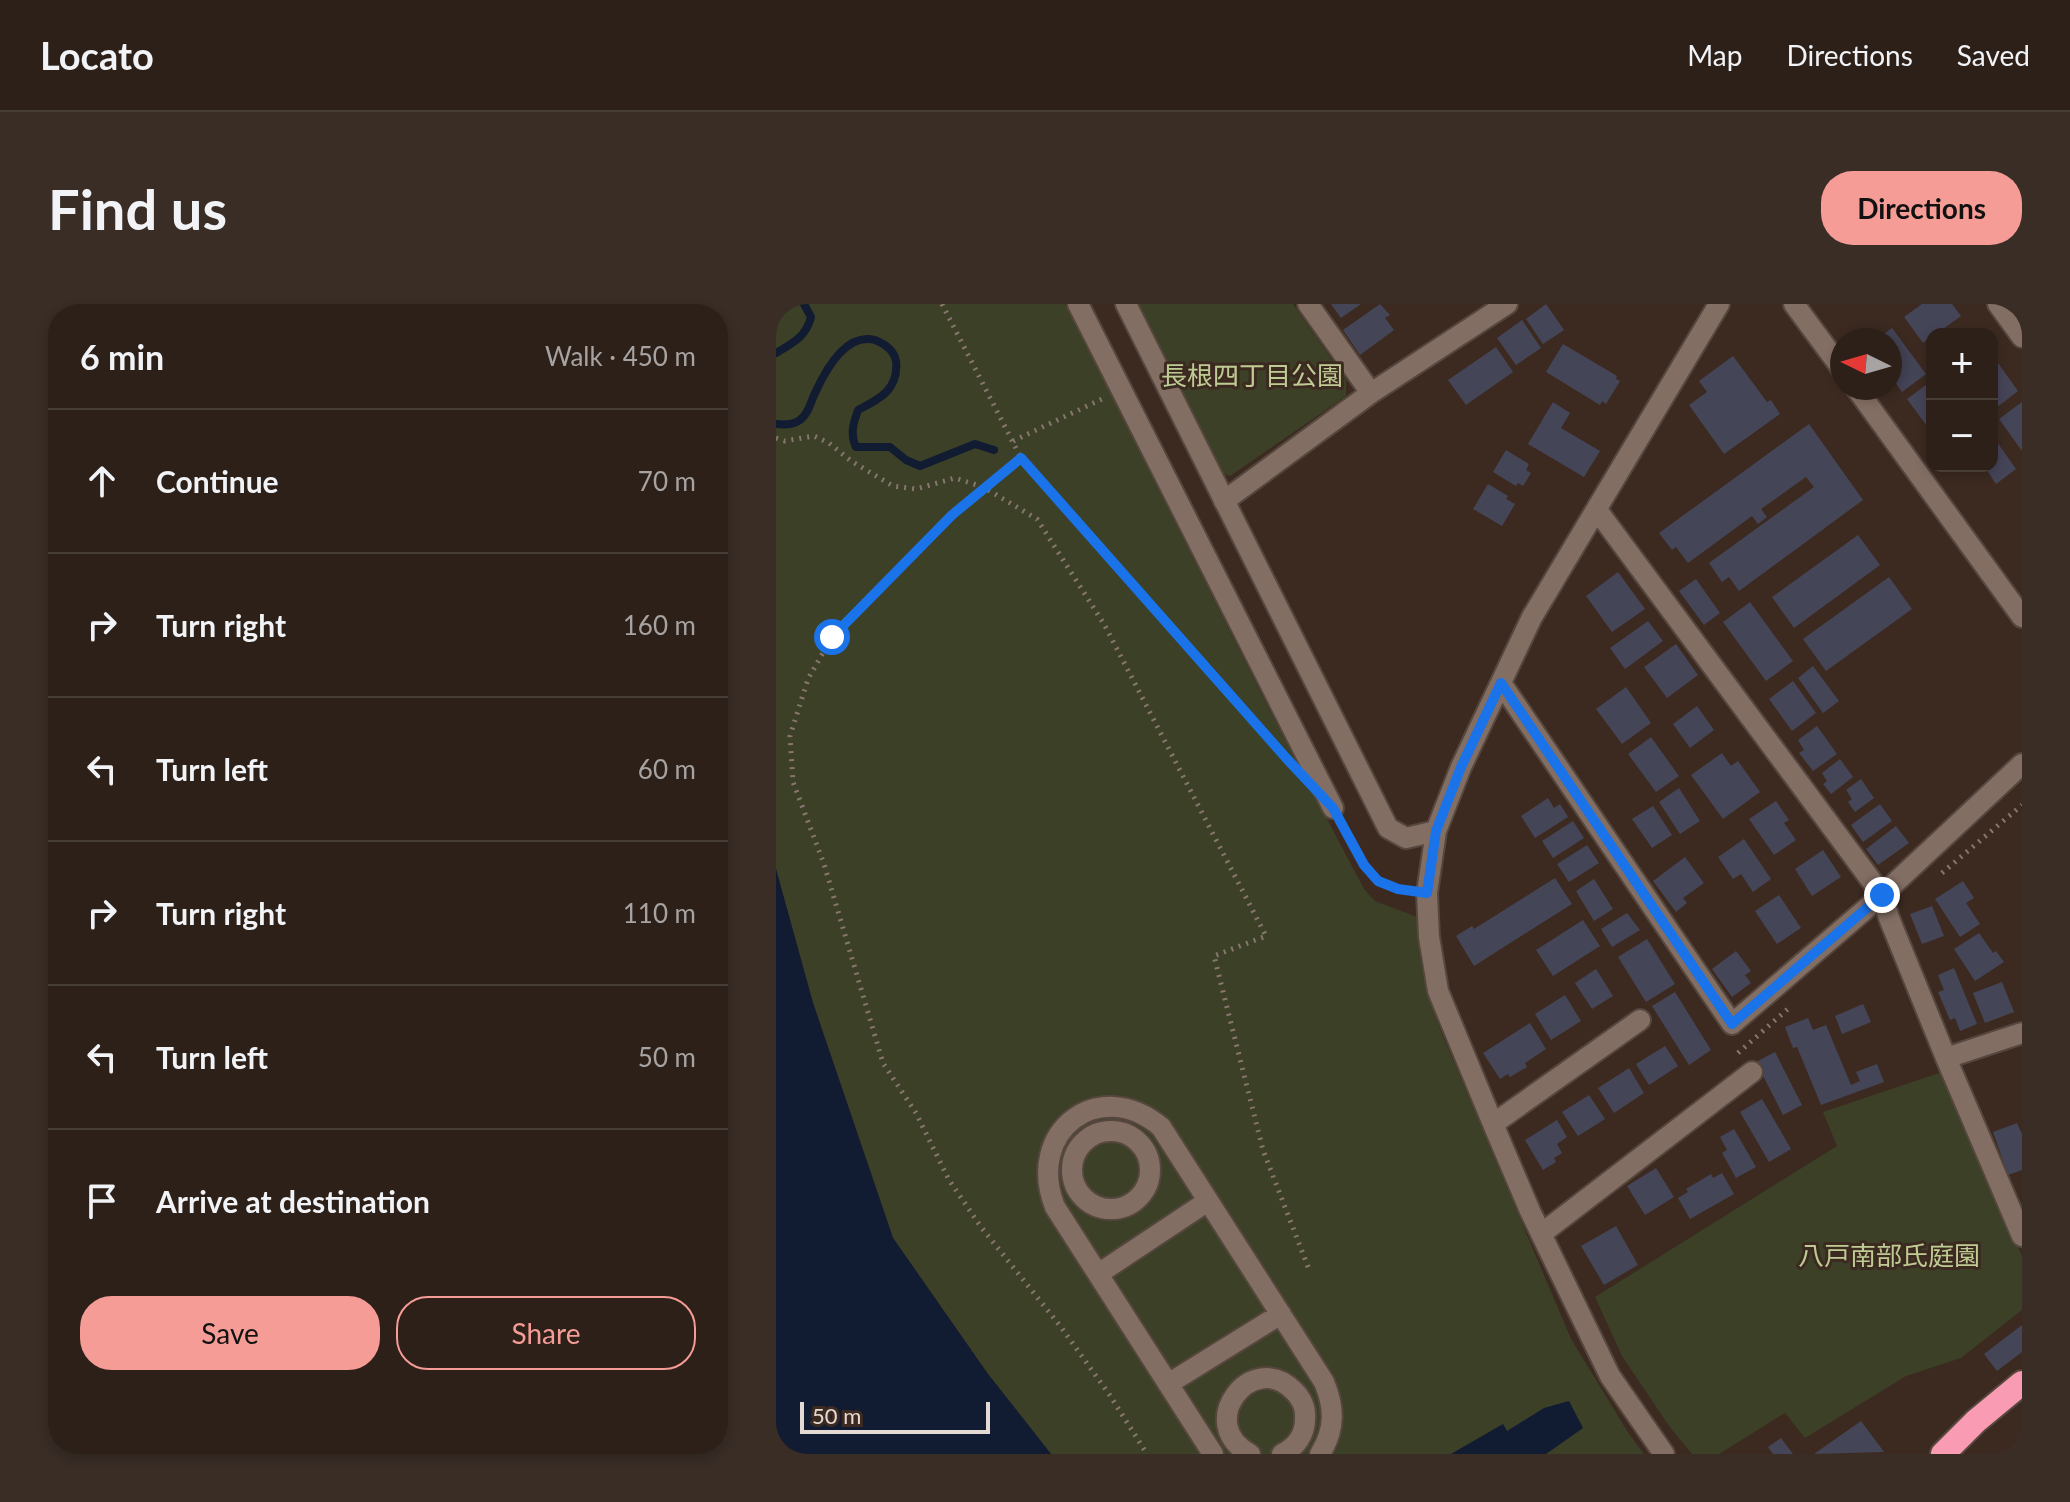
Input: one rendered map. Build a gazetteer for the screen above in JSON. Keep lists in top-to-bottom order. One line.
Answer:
{"parks":["長根四丁目公園","八戸南部氏庭園"],"scale_bar":"50 m","north":"left","page":{"header":"Locato","nav":["Map","Directions","Saved"],"buttons":["Directions",["Save","Share"]],"title":"Find us","heading":["6 min","Walk · 450 m"],"map_buttons":["+","−"],"list":[["Continue","70 m"],["Turn right","160 m"],["Turn left","60 m"],["Turn right","110 m"],["Turn left","50 m"],"Arrive at destination"],"scale":"50 m"}}
